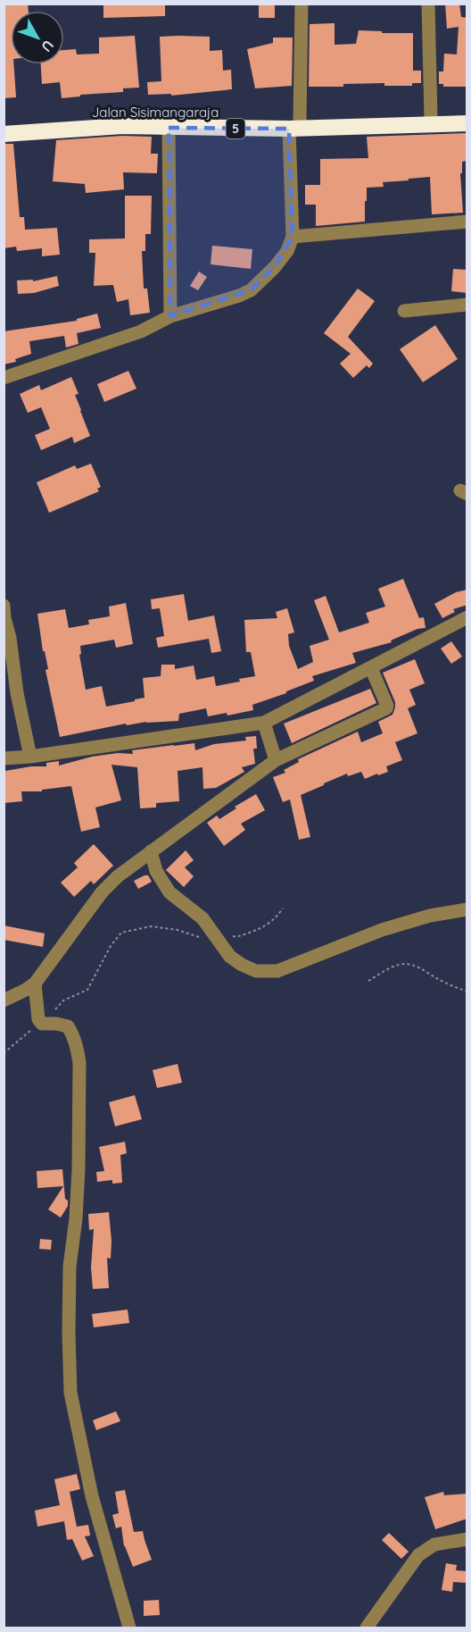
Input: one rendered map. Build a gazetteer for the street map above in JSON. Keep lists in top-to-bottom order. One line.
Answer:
{"streets":{"highway":["Jalan Sisimangaraja","5"]},"north":"bottom right"}
